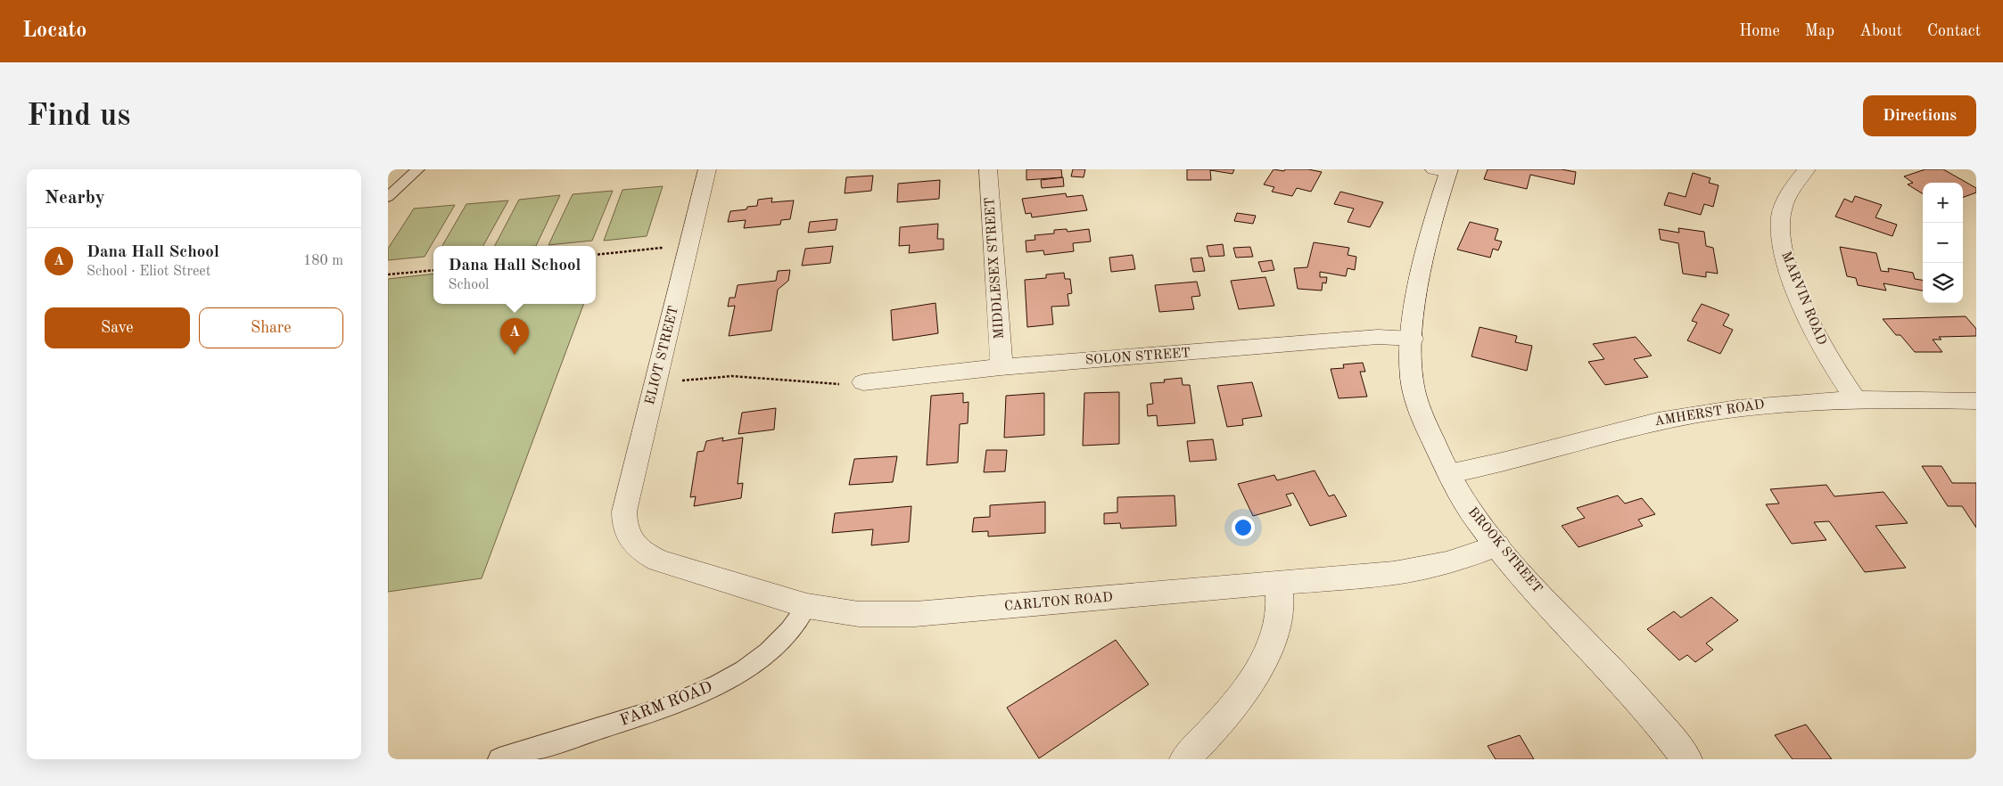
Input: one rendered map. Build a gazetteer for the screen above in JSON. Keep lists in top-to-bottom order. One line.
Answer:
{"streets":{"street":["MIDDLESEX STREET","MARVIN ROAD","ELIOT STREET","SOLON STREET","AMHERST ROAD","BROOK STREET","CARLTON ROAD"],"lane":["FARM ROAD"]},"crossings":[["MIDDLESEX STREET","SOLON STREET"],["MARVIN ROAD","AMHERST ROAD"],["ELIOT STREET","CARLTON ROAD"],["SOLON STREET","BROOK STREET"],["AMHERST ROAD","BROOK STREET"],["BROOK STREET","CARLTON ROAD"],["CARLTON ROAD","FARM ROAD"]],"page":{"header":"Locato","nav":["Home","Map","About","Contact"],"buttons":["Directions",["Save","Share"]],"title":"Find us","heading":"Nearby","map_buttons":["+","−"],"list":[{"mark":"A","name":"Dana Hall School","note":"School · Eliot Street","value":"180 m"}],"popup":["Dana Hall School","School"],"pins":"A"}}
